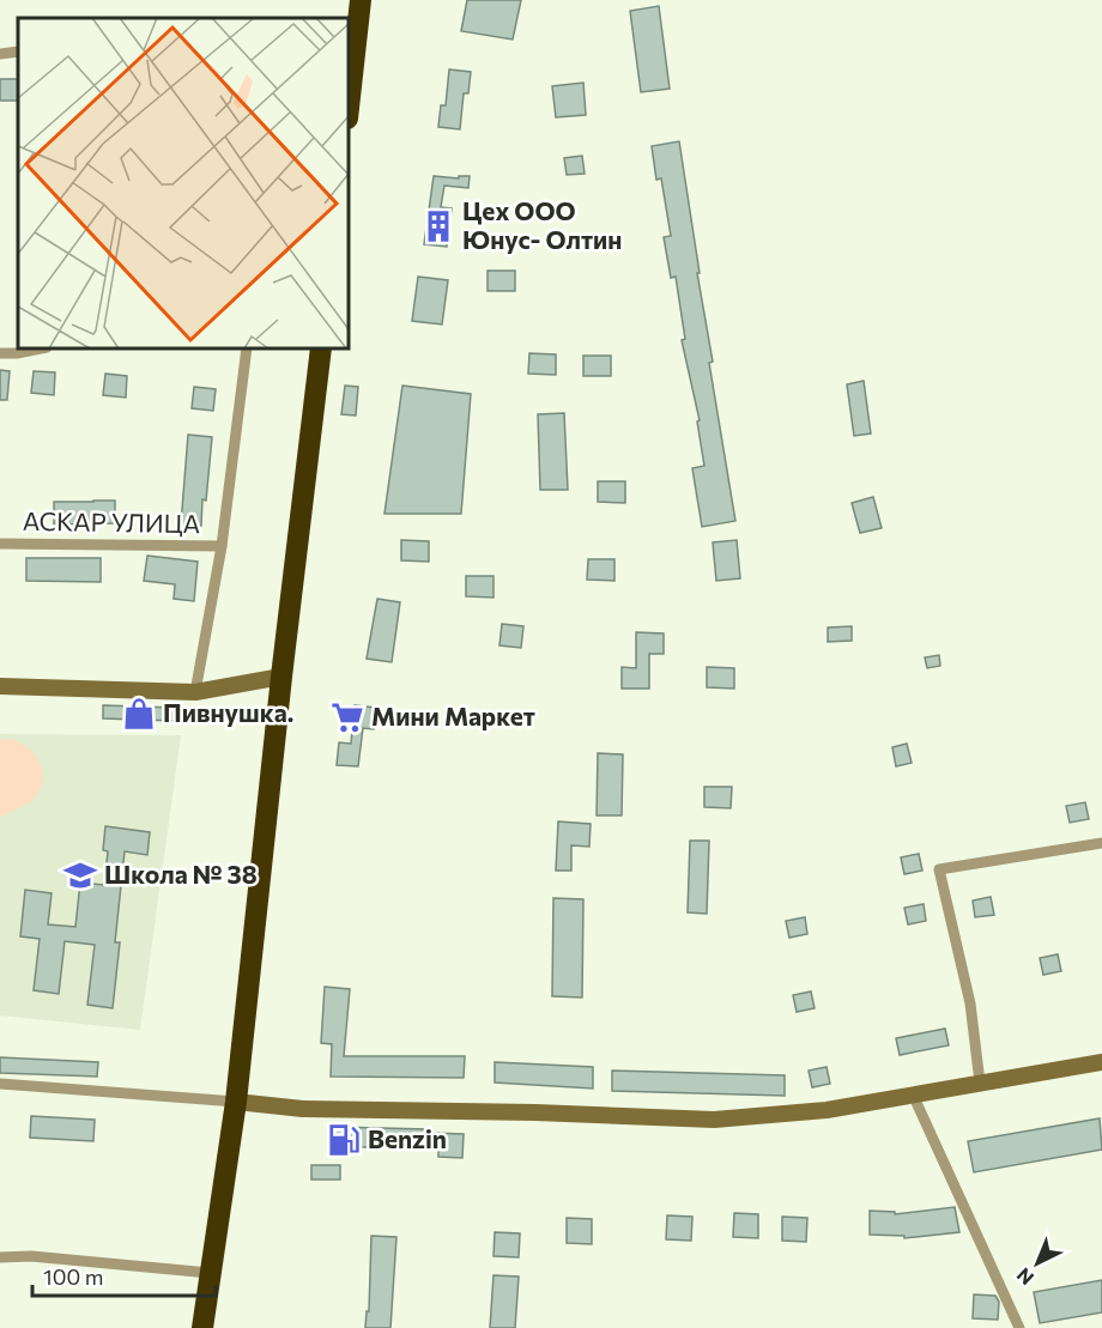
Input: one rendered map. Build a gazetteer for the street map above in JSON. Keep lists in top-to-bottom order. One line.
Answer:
{"streets":{"street":["АСКАР УЛИЦА"]},"places":{"building":["Цех ООО Юнус- Олтин"],"shop":["Пивнушка."],"supermarket":["Мини Маркет"],"school or university":["Школа № 38"],"fuel station":["Benzin"]},"scale_bar":"100 m","north":"bottom left"}
